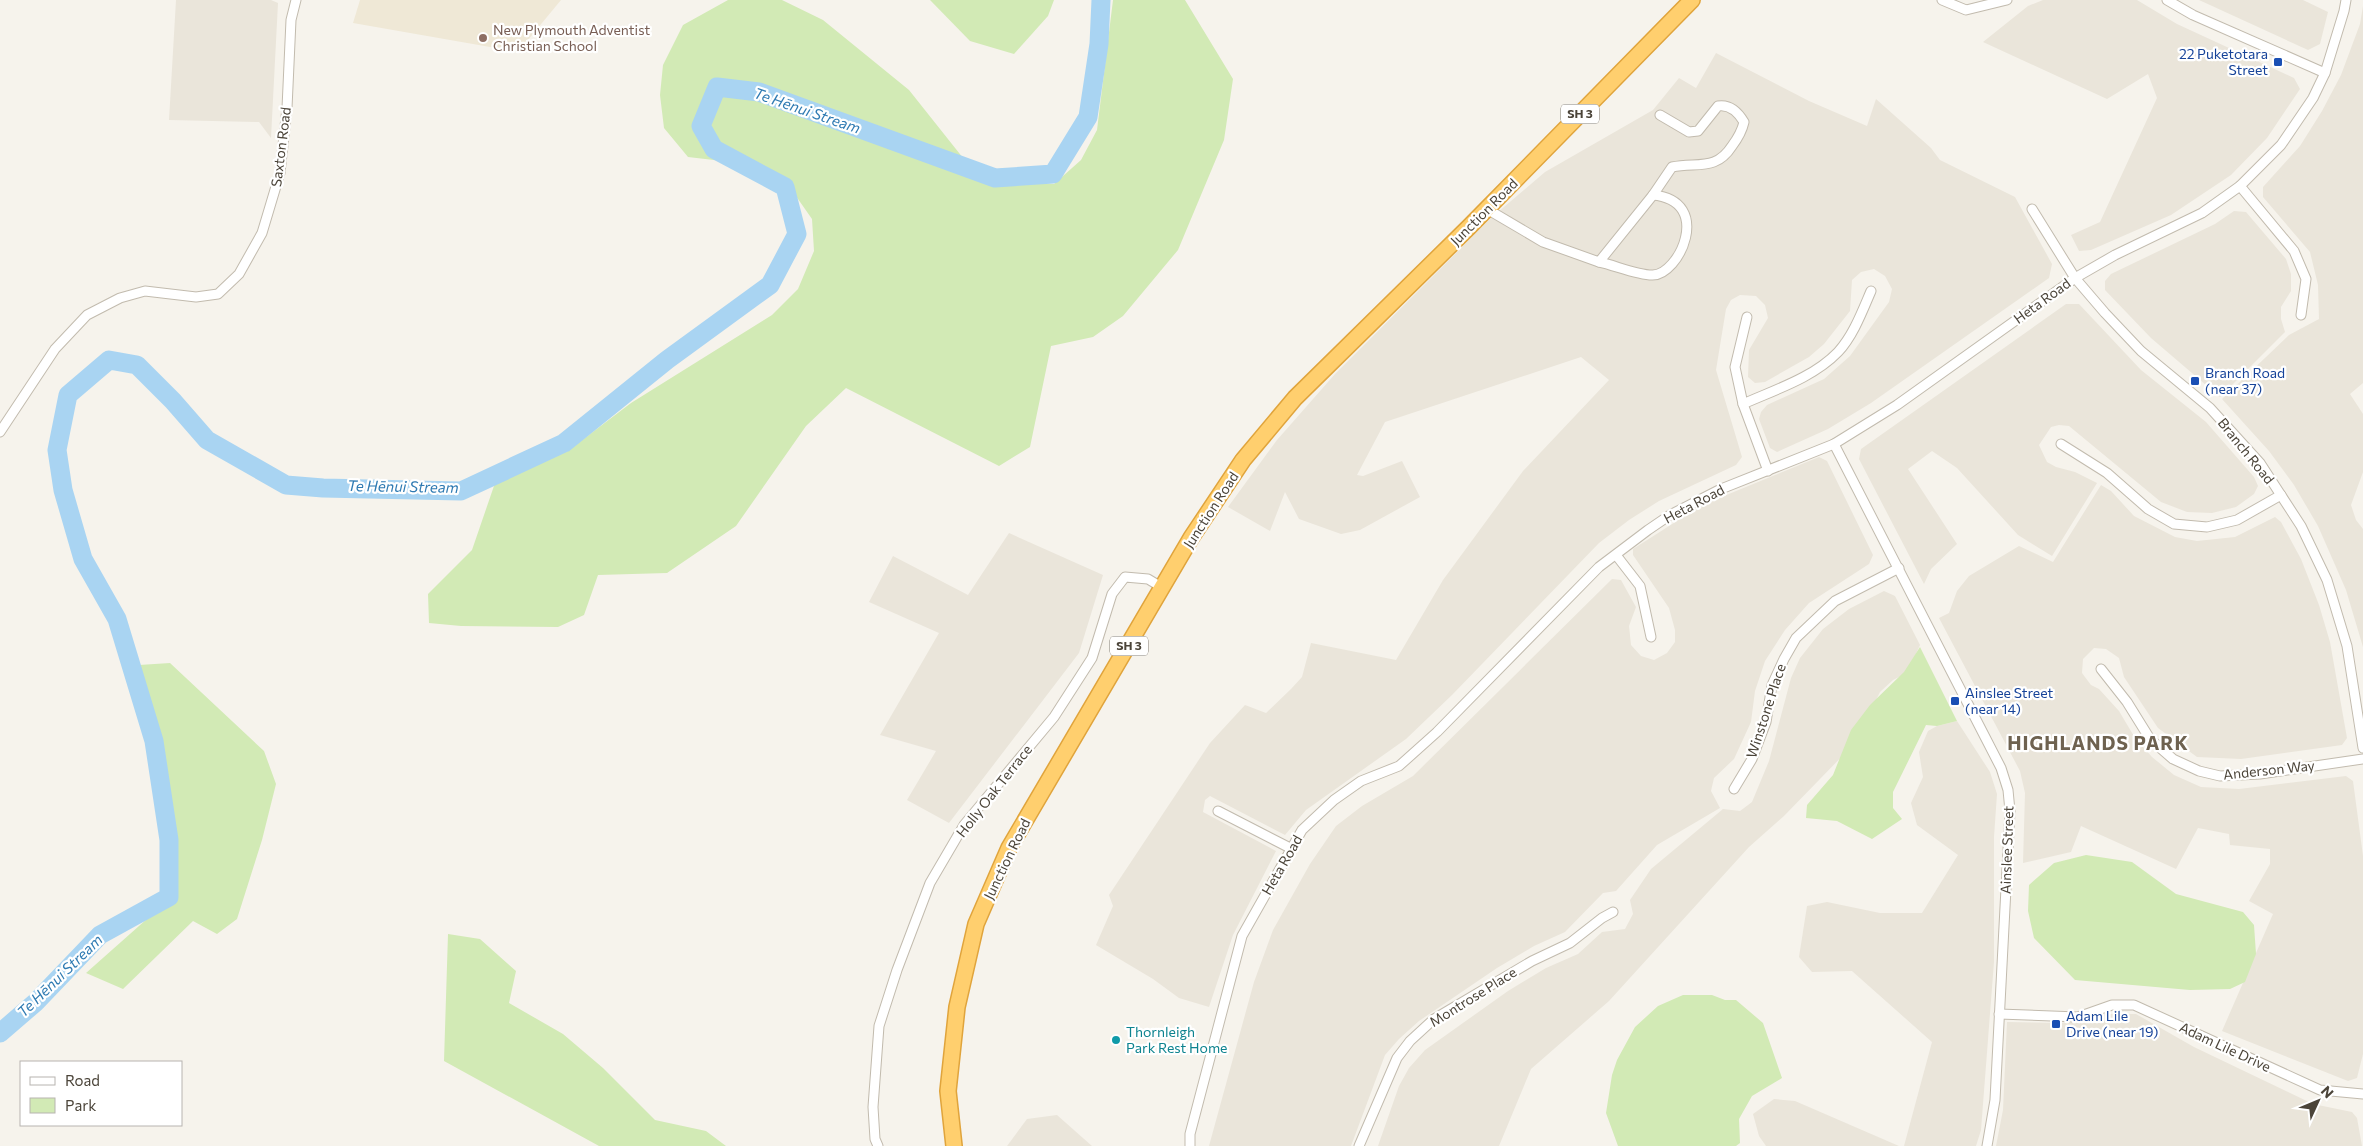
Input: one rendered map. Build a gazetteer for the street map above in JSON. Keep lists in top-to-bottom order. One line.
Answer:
{"streets":{"highway":["SH 3","Junction Road"],"street":["Saxton Road","Heta Road","Branch Road","Winstone Place","Anderson Way","Holly Oak Terrace","Ainslee Street","Montrose Place","Adam Lile Drive"]},"crossings":[["Junction Road","Holly Oak Terrace"],["Heta Road","Branch Road"],["Heta Road","Ainslee Street"],["Winstone Place","Ainslee Street"],["Ainslee Street","Adam Lile Drive"]],"districts":["HIGHLANDS PARK"],"water":["Te Hēnui Stream"],"places":{"other":["New Plymouth Adventist Christian School","Thornleigh Park Rest Home"],"transit":["22 Puketotara Street","Branch Road (near 37)","Ainslee Street (near 14)","Adam Lile Drive (near 19)"]},"legend":["Road","Park"],"north":"top right"}
